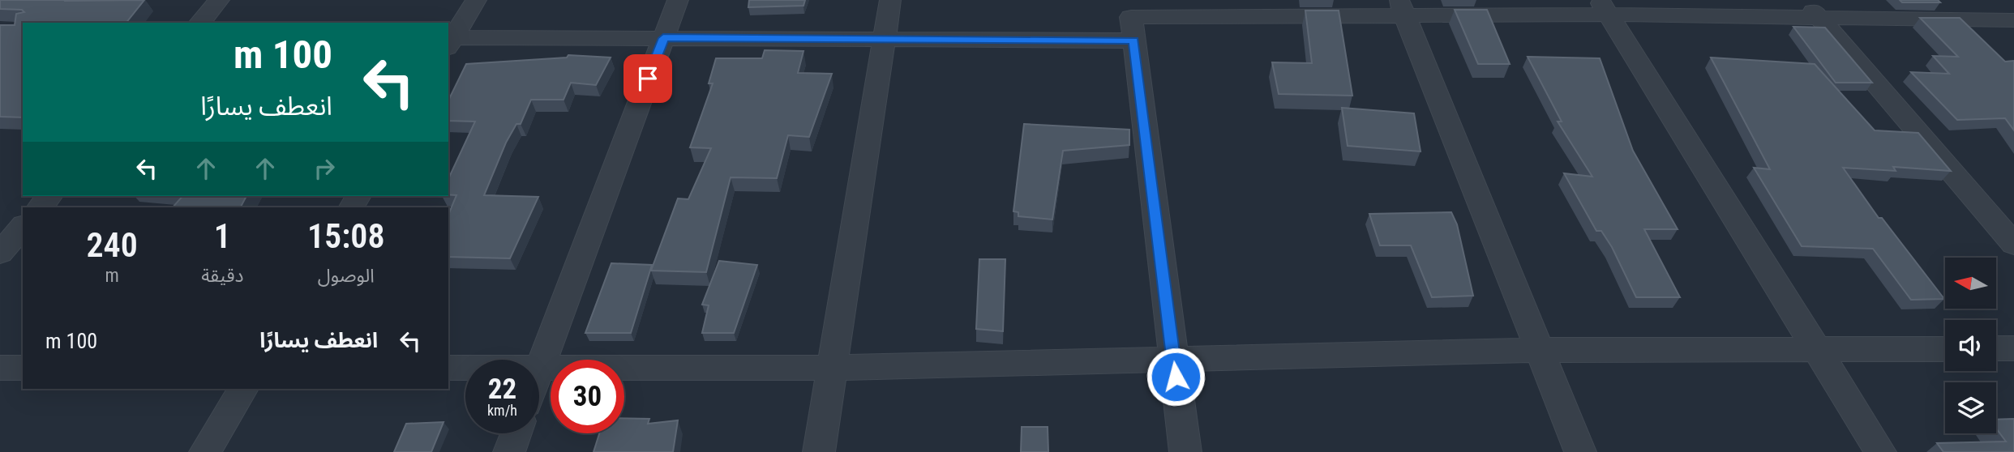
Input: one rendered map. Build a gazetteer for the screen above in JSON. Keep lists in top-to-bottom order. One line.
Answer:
{"north":"left","page":{"turn":["100 m","انعطف يسارًا"],"eta":["15:08","الوصول","1","دقيقة","240","m"],"list":[{"name":"انعطف يسارًا","value":"100 m"}],"speed":"22 km/h","limit":"30"}}
